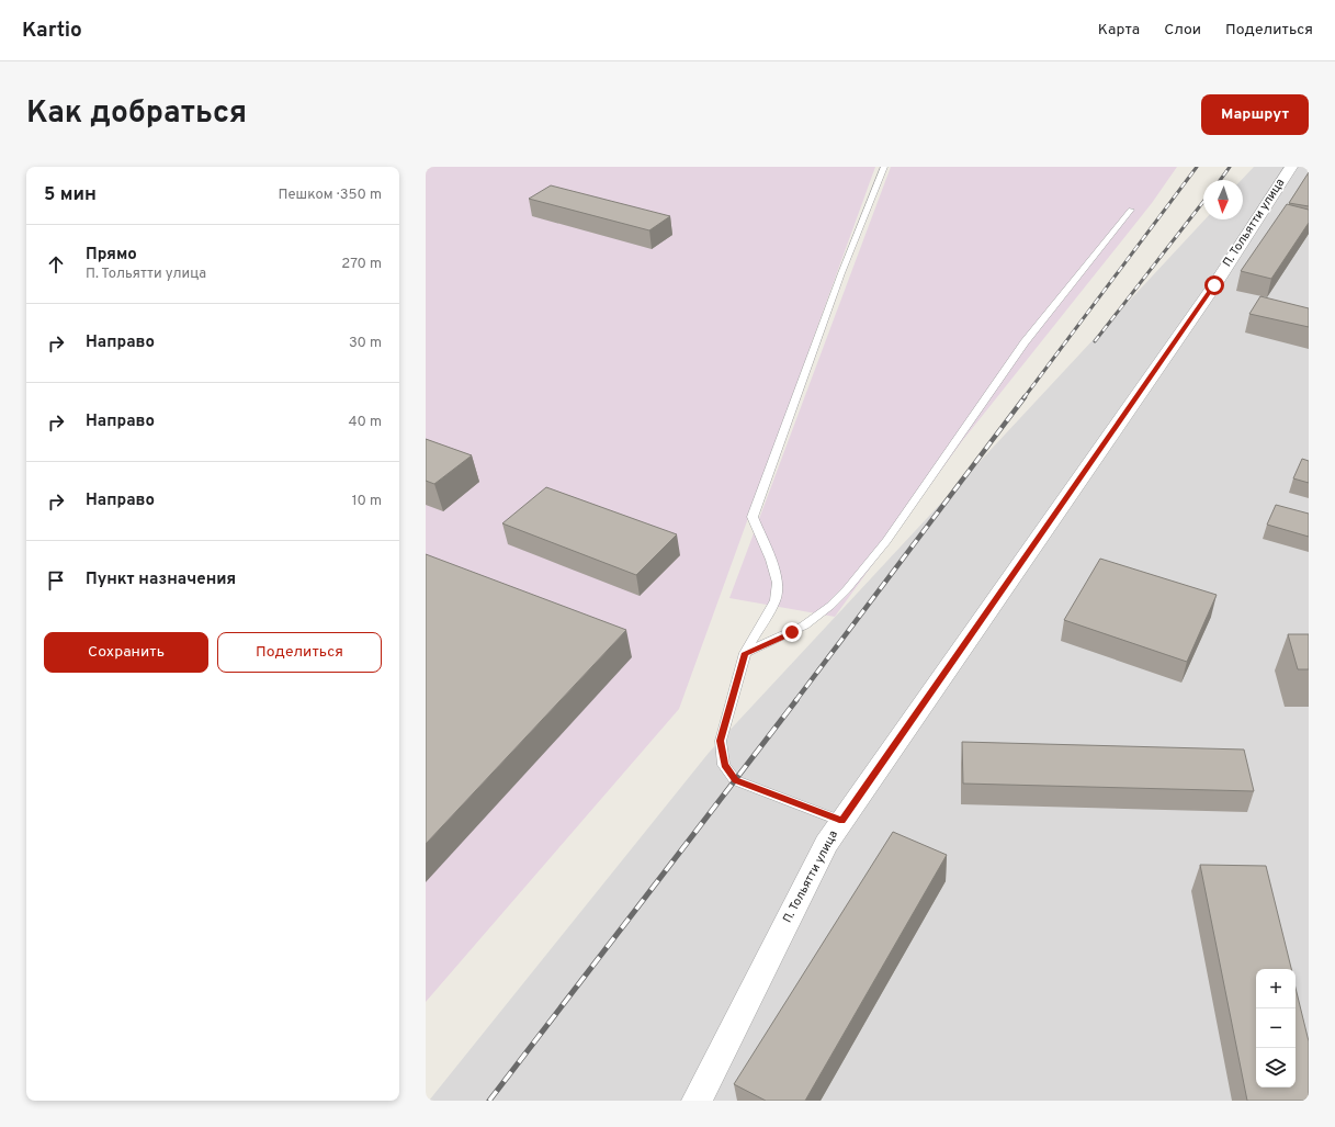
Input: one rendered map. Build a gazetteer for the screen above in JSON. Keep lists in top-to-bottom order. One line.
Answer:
{"streets":{"street":["П. Тольятти улица"]},"north":"bottom","page":{"header":"Kartio","nav":["Карта","Слои","Поделиться"],"title":"Как добраться","buttons":["Маршрут",["Сохранить","Поделиться"]],"heading":["5 мин","Пешком · 350 m"],"list":[["Прямо","П. Тольятти улица","270 m"],["Направо","30 m"],["Направо","40 m"],["Направо","10 m"],"Пункт назначения"],"map_buttons":["+","−"]}}
